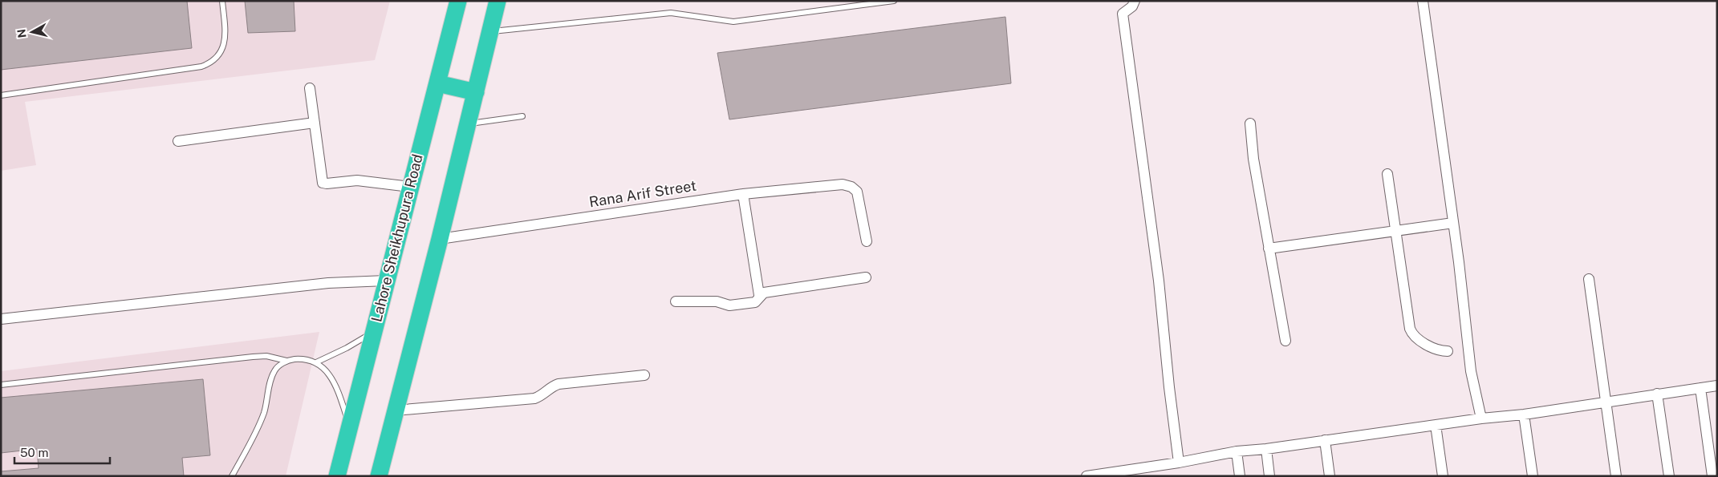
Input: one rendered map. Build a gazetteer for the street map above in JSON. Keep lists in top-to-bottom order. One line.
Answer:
{"streets":{"highway":["Lahore Sheikhupura Road"],"street":["Rana Arif Street"]},"scale_bar":"50 m","north":"left"}
